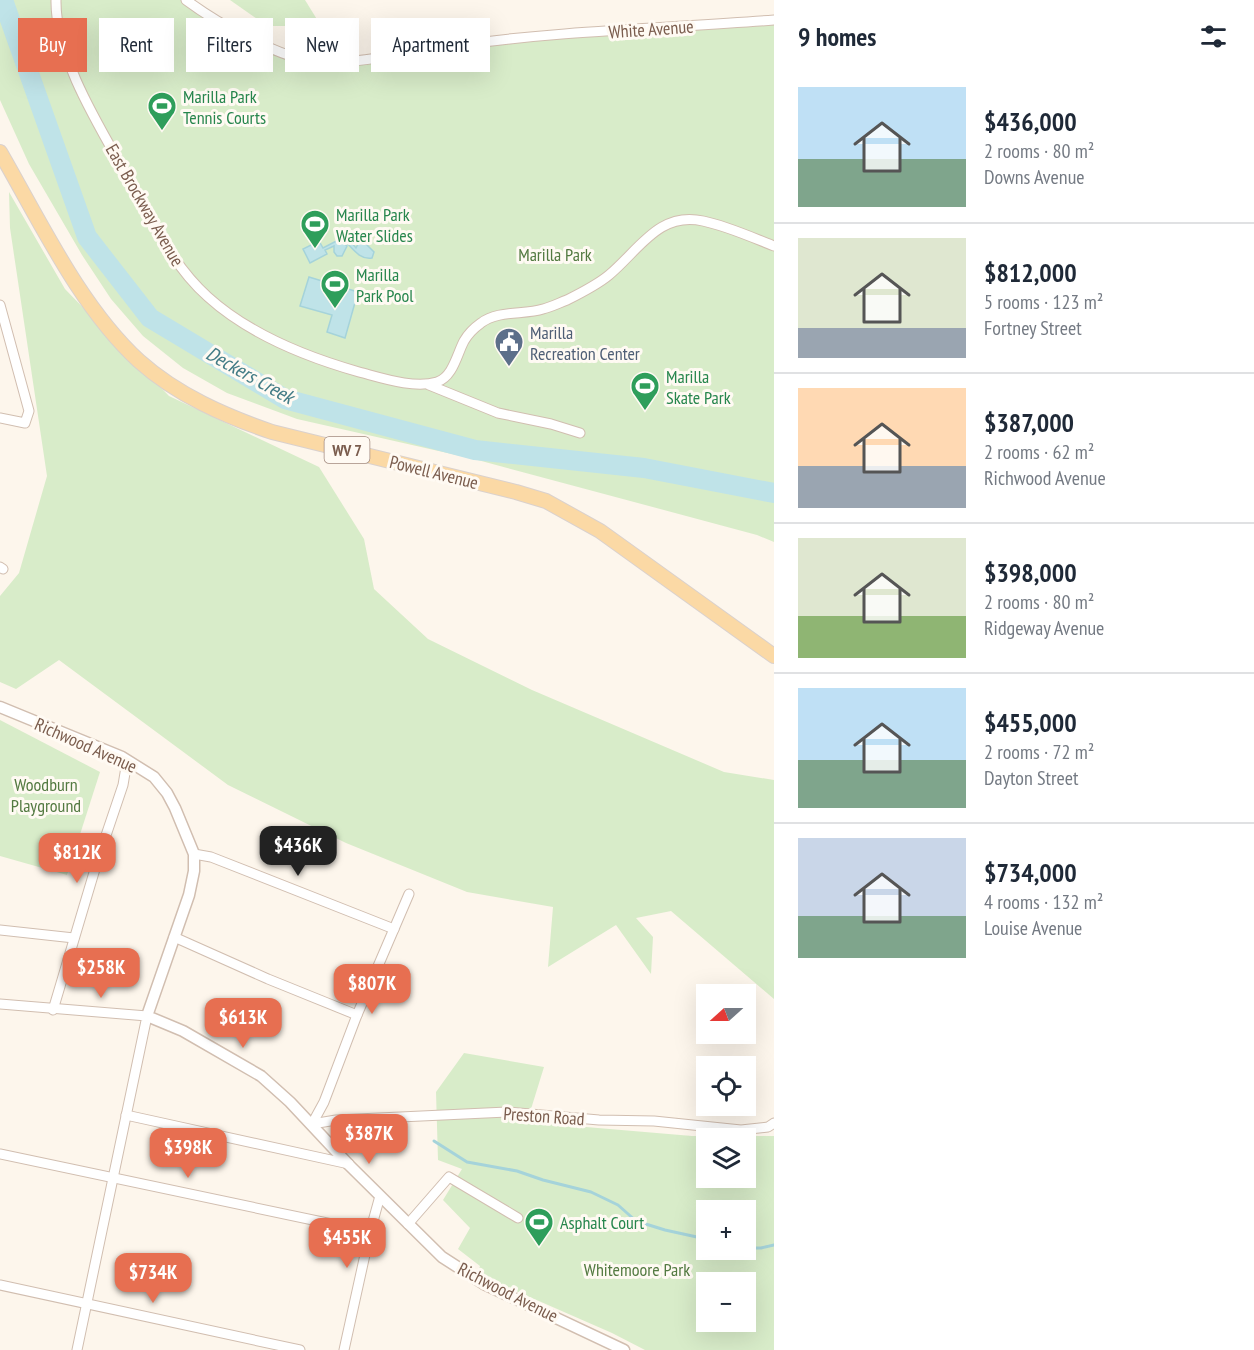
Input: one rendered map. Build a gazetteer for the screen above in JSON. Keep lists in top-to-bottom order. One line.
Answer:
{"streets":{"main road":["WV 7","Powell Avenue"],"street":["White Avenue","East Brockway Avenue","Richwood Avenue","Preston Road"]},"crossings":[["Richwood Avenue","Preston Road"]],"water":["Deckers Creek"],"parks":["Marilla Park","Woodburn Playground","Whitemoore Park"],"places":{"sports":["Marilla Park Tennis Courts","Marilla Park Water Slides","Marilla Park Pool","Marilla Skate Park","Asphalt Court"],"public building":["Marilla Recreation Center"]},"north":"left","page":{"heading":"9 homes","chip":["Buy","Rent","Filters","New","Apartment"],"list":[{"name":"$436,000","note":"2 rooms · 80 m² · Downs Avenue"},{"name":"$812,000","note":"5 rooms · 123 m² · Fortney Street"},{"name":"$387,000","note":"2 rooms · 62 m² · Richwood Avenue"},{"name":"$398,000","note":"2 rooms · 80 m² · Ridgeway Avenue"},{"name":"$455,000","note":"2 rooms · 72 m² · Dayton Street"},{"name":"$734,000","note":"4 rooms · 132 m² · Louise Avenue"}],"price":["$436K","$812K","$258K","$807K","$613K","$387K","$398K","$455K","$734K"],"map_buttons":["+","−"]}}
